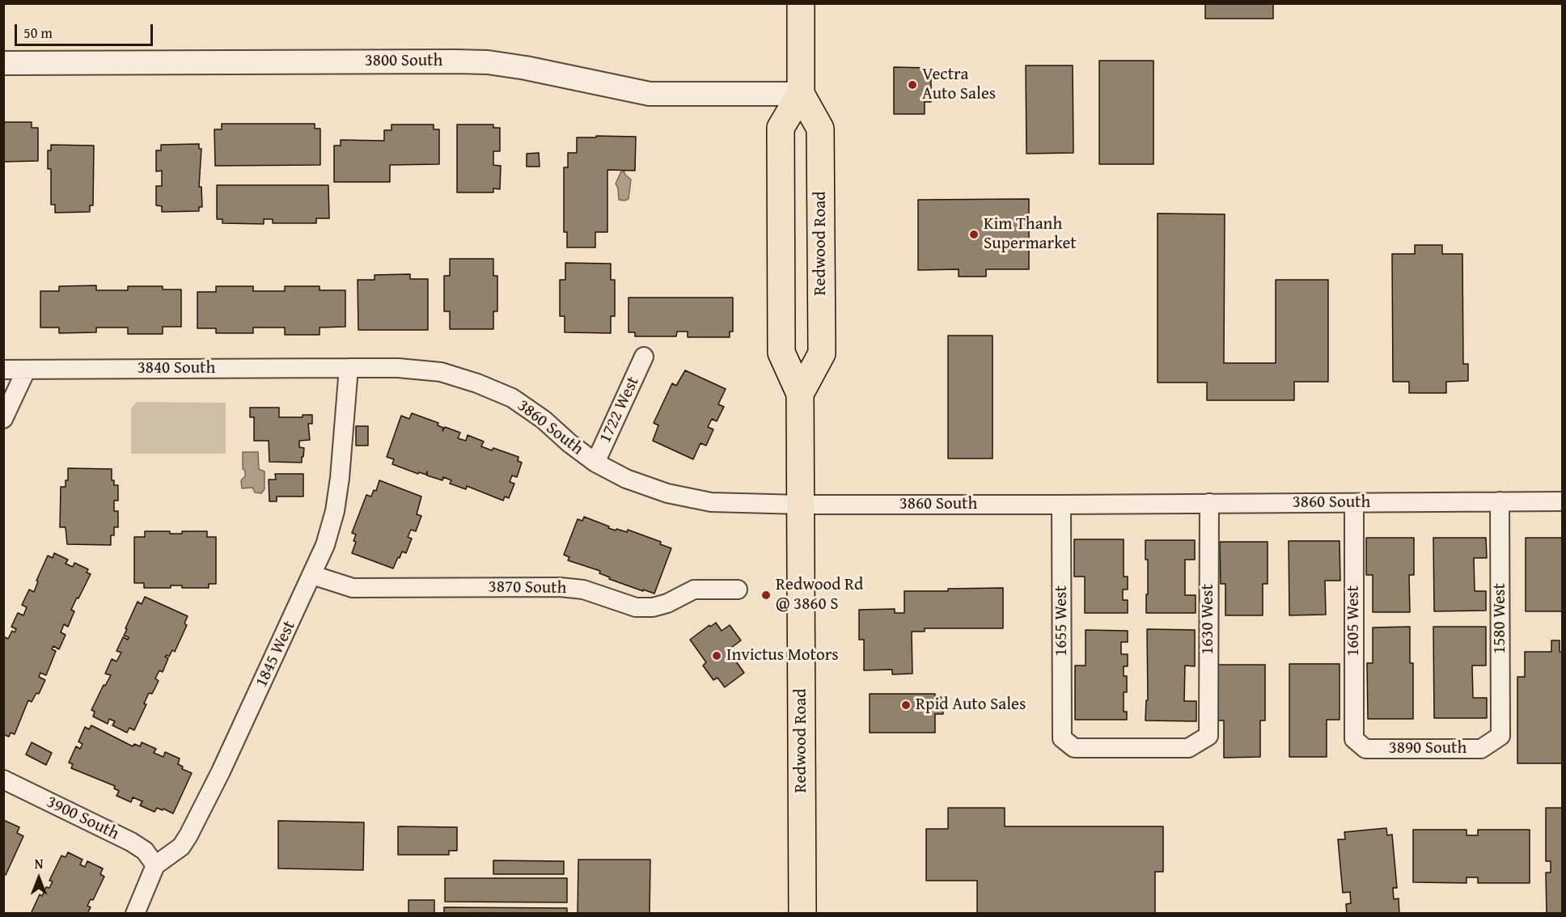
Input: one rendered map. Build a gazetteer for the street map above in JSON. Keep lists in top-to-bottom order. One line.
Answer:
{"streets":{"main road":["Redwood Road"],"street":["3800 South","3840 South","1722 West","3860 South","3870 South","1580 West","1630 West","1655 West","1605 West","1845 West","3890 South","3900 South"]},"crossings":[["3800 South","Redwood Road"],["Redwood Road","3860 South"],["3840 South","3860 South"],["3840 South","1845 West"],["1722 West","3860 South"],["3860 South","1580 West"],["3860 South","1630 West"],["3860 South","1655 West"],["3860 South","1605 West"],["3860 South","1845 West"],["3870 South","1845 West"],["1580 West","3890 South"],["1630 West","1655 West"],["1605 West","3890 South"],["1845 West","3900 South"]],"places":["Vectra Auto Sales","Kim Thanh Supermarket","Redwood Rd @ 3860 S","Invictus Motors","Rpid Auto Sales"],"scale_bar":"50 m","north":"top"}
